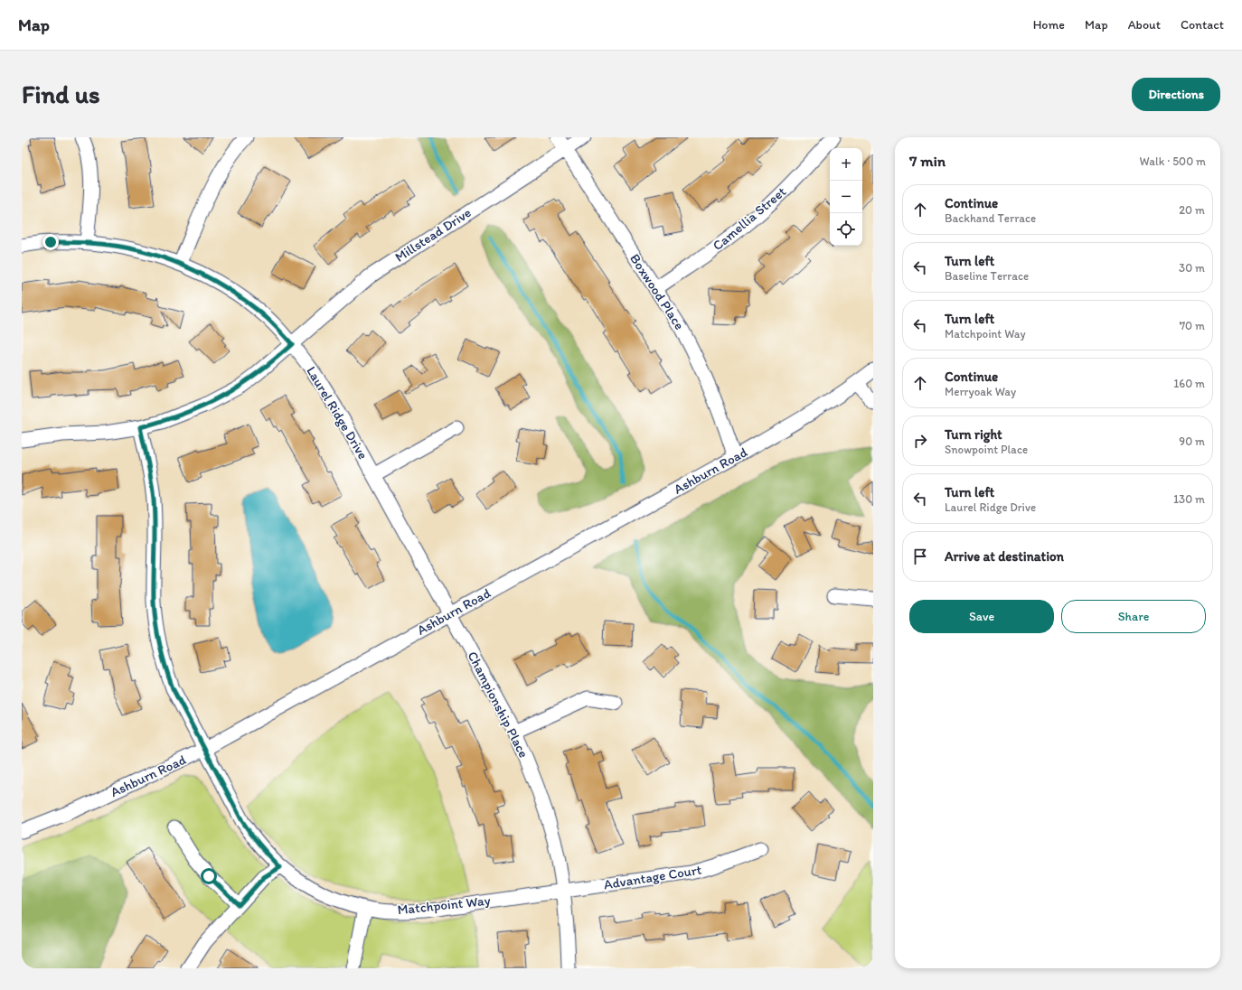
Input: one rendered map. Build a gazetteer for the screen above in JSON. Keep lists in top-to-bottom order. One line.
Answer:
{"streets":{"street":["Camellia Street","Millstead Drive","Boxwood Place","Laurel Ridge Drive","Ashburn Road","Championship Place","Advantage Court","Matchpoint Way"]},"crossings":[["Camellia Street","Boxwood Place"],["Millstead Drive","Boxwood Place"],["Millstead Drive","Laurel Ridge Drive"],["Millstead Drive","Matchpoint Way"],["Boxwood Place","Ashburn Road"],["Laurel Ridge Drive","Ashburn Road"],["Laurel Ridge Drive","Championship Place"],["Ashburn Road","Championship Place"],["Ashburn Road","Matchpoint Way"],["Championship Place","Advantage Court"],["Championship Place","Matchpoint Way"],["Advantage Court","Matchpoint Way"]],"page":{"header":"Map","nav":["Home","Map","About","Contact"],"buttons":["Directions",["Save","Share"]],"title":"Find us","heading":["7 min","Walk · 500 m"],"map_buttons":["+","−"],"list":[["Continue","Backhand Terrace","20 m"],["Turn left","Baseline Terrace","30 m"],["Turn left","Matchpoint Way","70 m"],["Continue","Merryoak Way","160 m"],["Turn right","Snowpoint Place","90 m"],["Turn left","Laurel Ridge Drive","130 m"],"Arrive at destination"]}}
